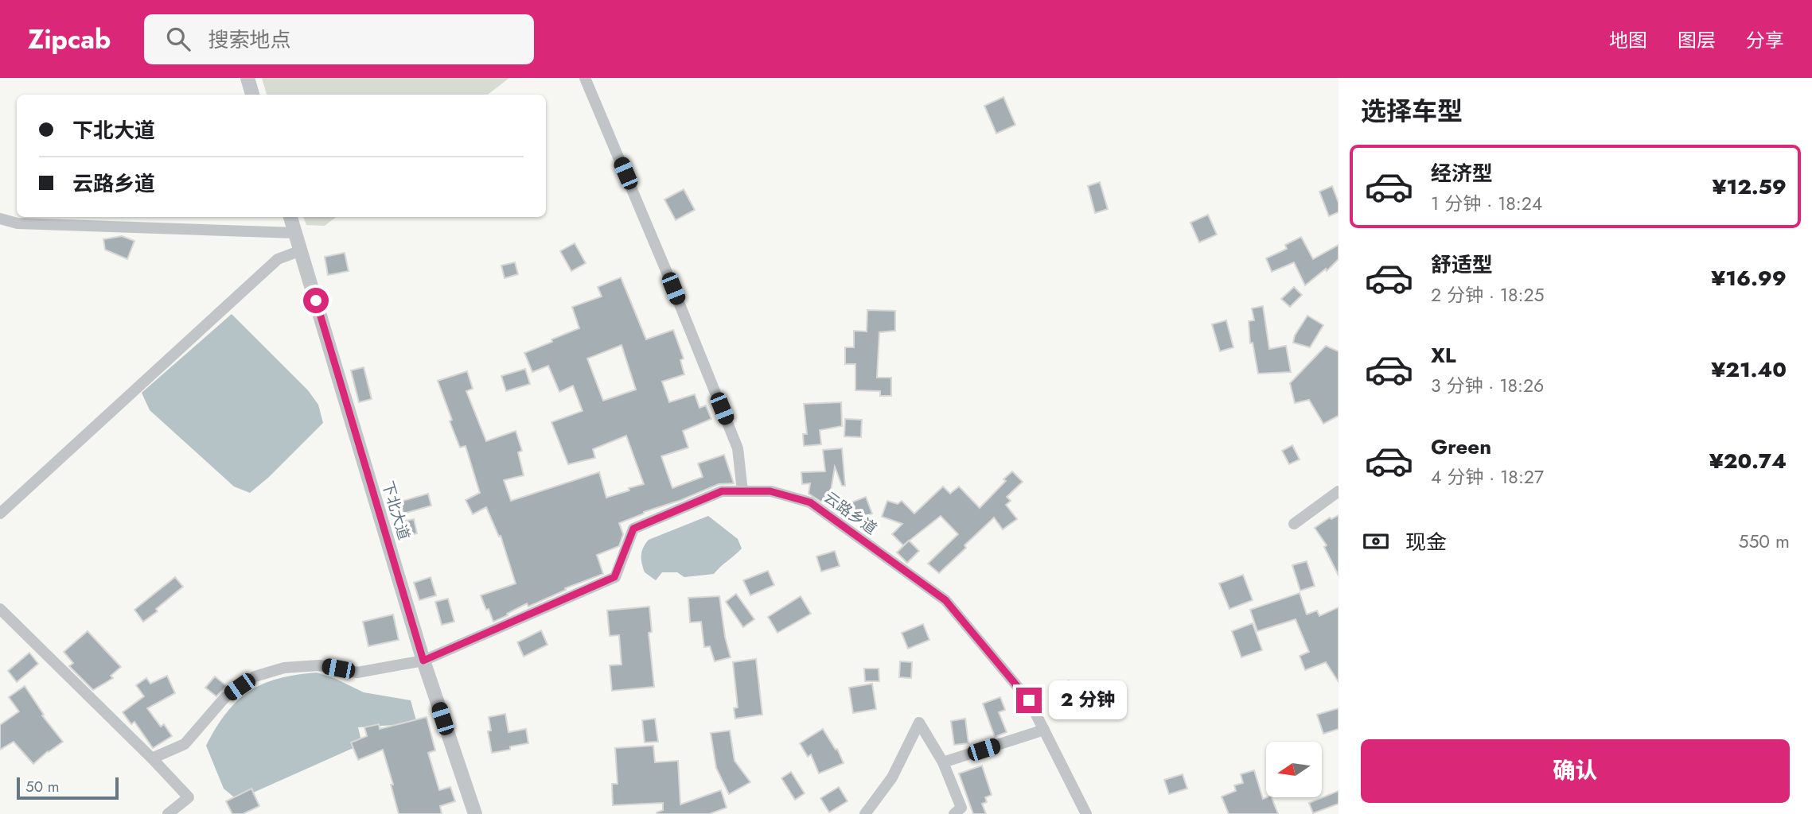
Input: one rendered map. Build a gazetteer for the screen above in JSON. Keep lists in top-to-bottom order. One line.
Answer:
{"streets":{"street":["下北大道","云路乡道"]},"crossings":[["下北大道","云路乡道"]],"scale_bar":"50 m","north":"left","page":{"header":"Zipcab","search":"搜索地点","nav":["地图","图层","分享"],"heading":"选择车型","banner":["下北大道","云路乡道"],"list":[{"name":"经济型","note":"1 分钟 · 18:24","value":"¥12.59"},{"name":"舒适型","note":"2 分钟 · 18:25","value":"¥16.99"},{"name":"XL","note":"3 分钟 · 18:26","value":"¥21.40"},{"name":"Green","note":"4 分钟 · 18:27","value":"¥20.74"}],"pay":["现金","550 m"],"bubble":"2 分钟","buttons":"确认","scale":"50 m"}}
